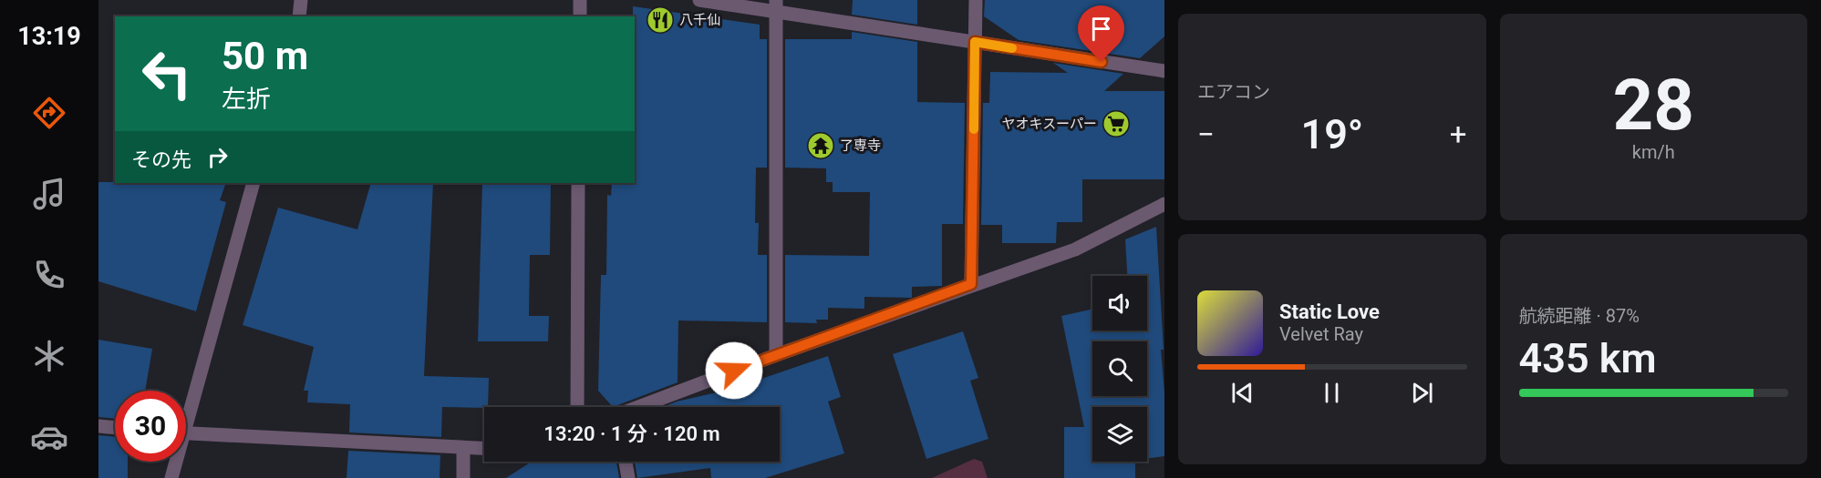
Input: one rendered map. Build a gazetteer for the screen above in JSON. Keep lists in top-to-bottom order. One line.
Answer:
{"places":{"restaurant":["八千仙"],"supermarket":["ヤオキスーパー"],"temple":["了専寺"]},"page":{"tabs":"13:19","tile":["エアコン",["28","km/h"],["航続距離 · 87%","435 km"]],"turn":["50 m","左折"],"heat":["−","19°","+"],"then":"その先","song":["Static Love","Velvet Ray"],"limit":"30","trip":"13:20 · 1 分 · 120 m"}}
